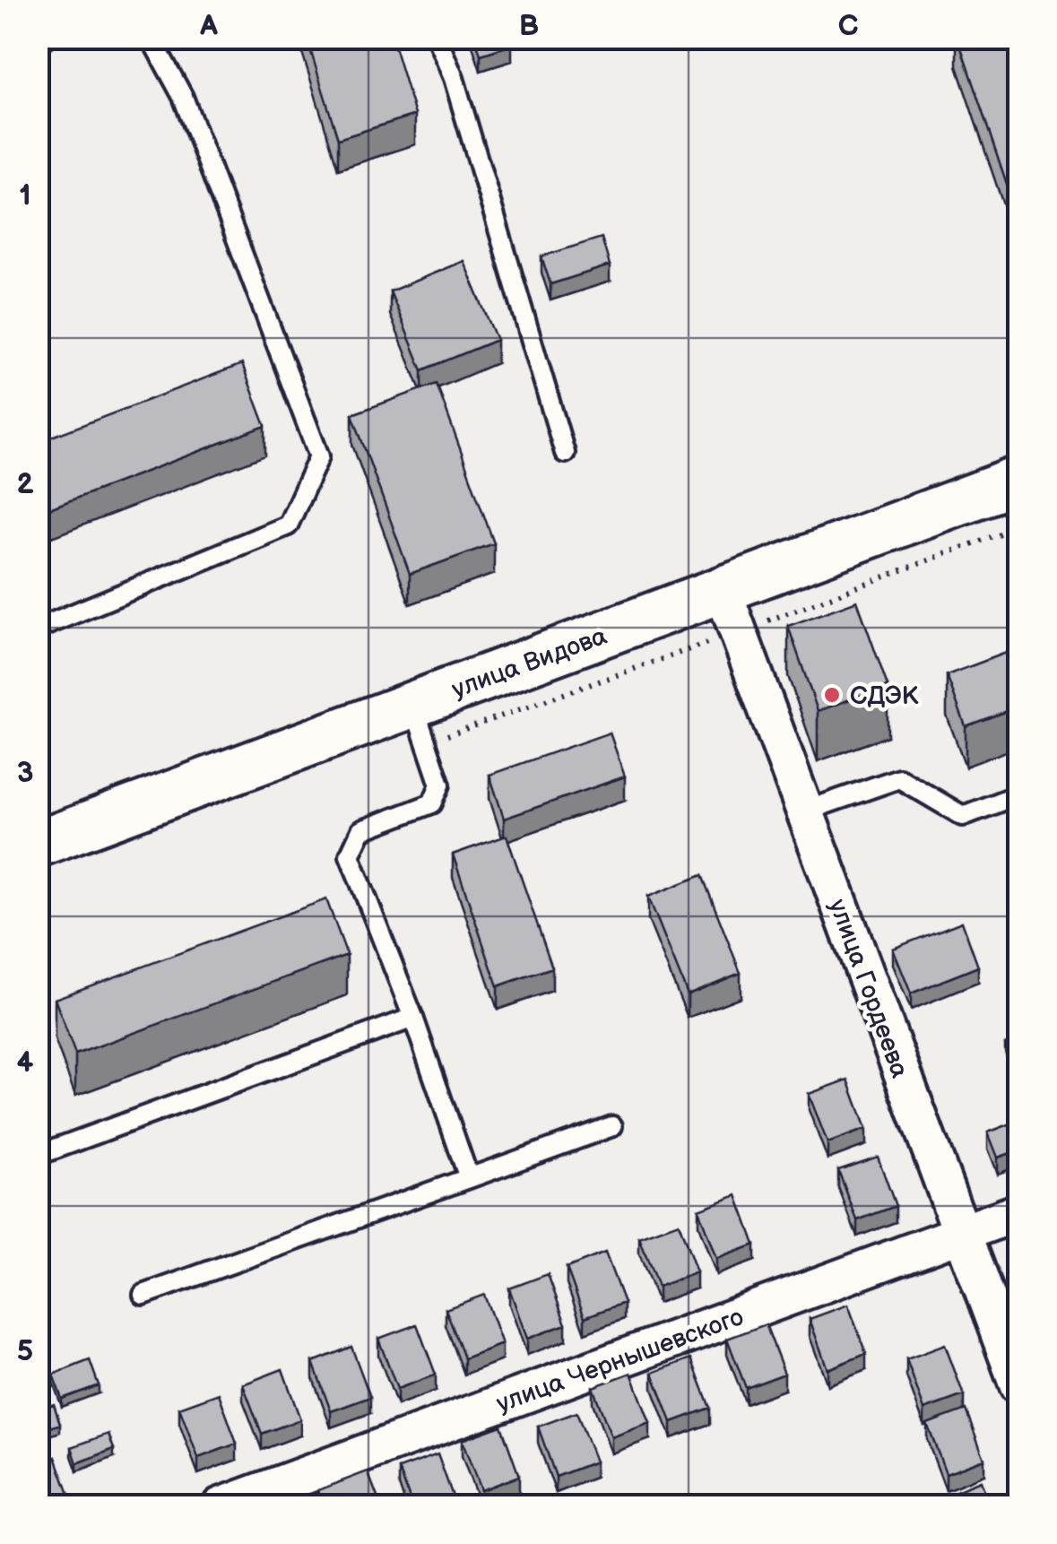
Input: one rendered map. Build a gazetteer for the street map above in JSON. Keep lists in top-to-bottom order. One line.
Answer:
{"streets":{"street":["улица Видова","улица Гордеева","улица Чернышевского"]},"crossings":[["улица Видова","улица Гордеева"],["улица Гордеева","улица Чернышевского"]],"places":["СДЭК"],"grid":{"columns":["A","B","C"],"rows":["1","2","3","4","5"]}}
